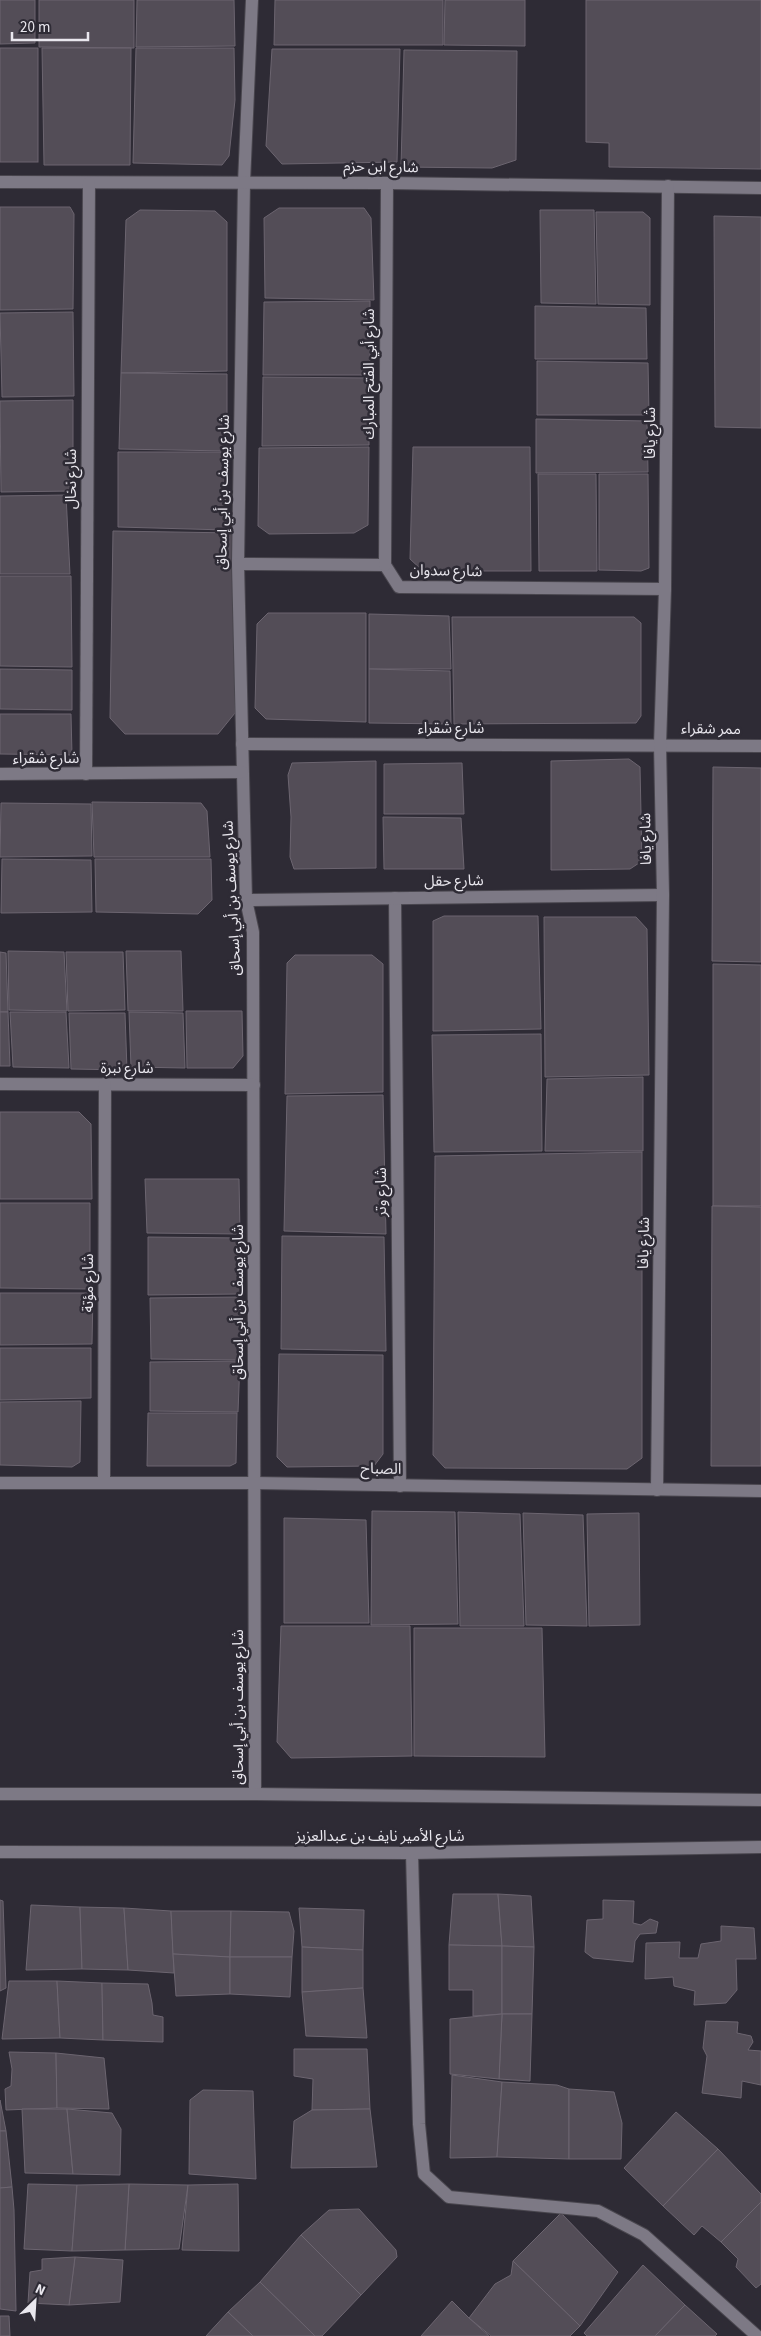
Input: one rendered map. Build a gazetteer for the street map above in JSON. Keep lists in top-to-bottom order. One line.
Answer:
{"streets":{"street":["شارع ابن حزم","شارع أبي الفتح المبارك","شارع يافا","شارع نخال","شارع يوسف بن أبي إسحاق","شارع سدوان","شارع شقراء","ممر شقراء","شارع حقل","شارع نبرة","شارع وتر","شارع مؤتة","الصباح","شارع الأمير نايف بن عبدالعزيز"]},"crossings":[["شارع ابن حزم","شارع أبي الفتح المبارك"],["شارع ابن حزم","شارع يافا"],["شارع ابن حزم","شارع نخال"],["شارع ابن حزم","شارع يوسف بن أبي إسحاق"],["شارع أبي الفتح المبارك","شارع سدوان"],["شارع يافا","شارع سدوان"],["شارع يافا","شارع شقراء"],["شارع يافا","ممر شقراء"],["شارع يافا","شارع حقل"],["شارع يافا","الصباح"],["شارع نخال","شارع شقراء"],["شارع يوسف بن أبي إسحاق","شارع شقراء"],["شارع يوسف بن أبي إسحاق","شارع حقل"],["شارع يوسف بن أبي إسحاق","شارع نبرة"],["شارع يوسف بن أبي إسحاق","الصباح"],["شارع شقراء","ممر شقراء"],["شارع حقل","شارع وتر"],["شارع نبرة","شارع مؤتة"],["شارع وتر","الصباح"],["شارع مؤتة","الصباح"]],"scale_bar":"20 m","north":"top right"}
